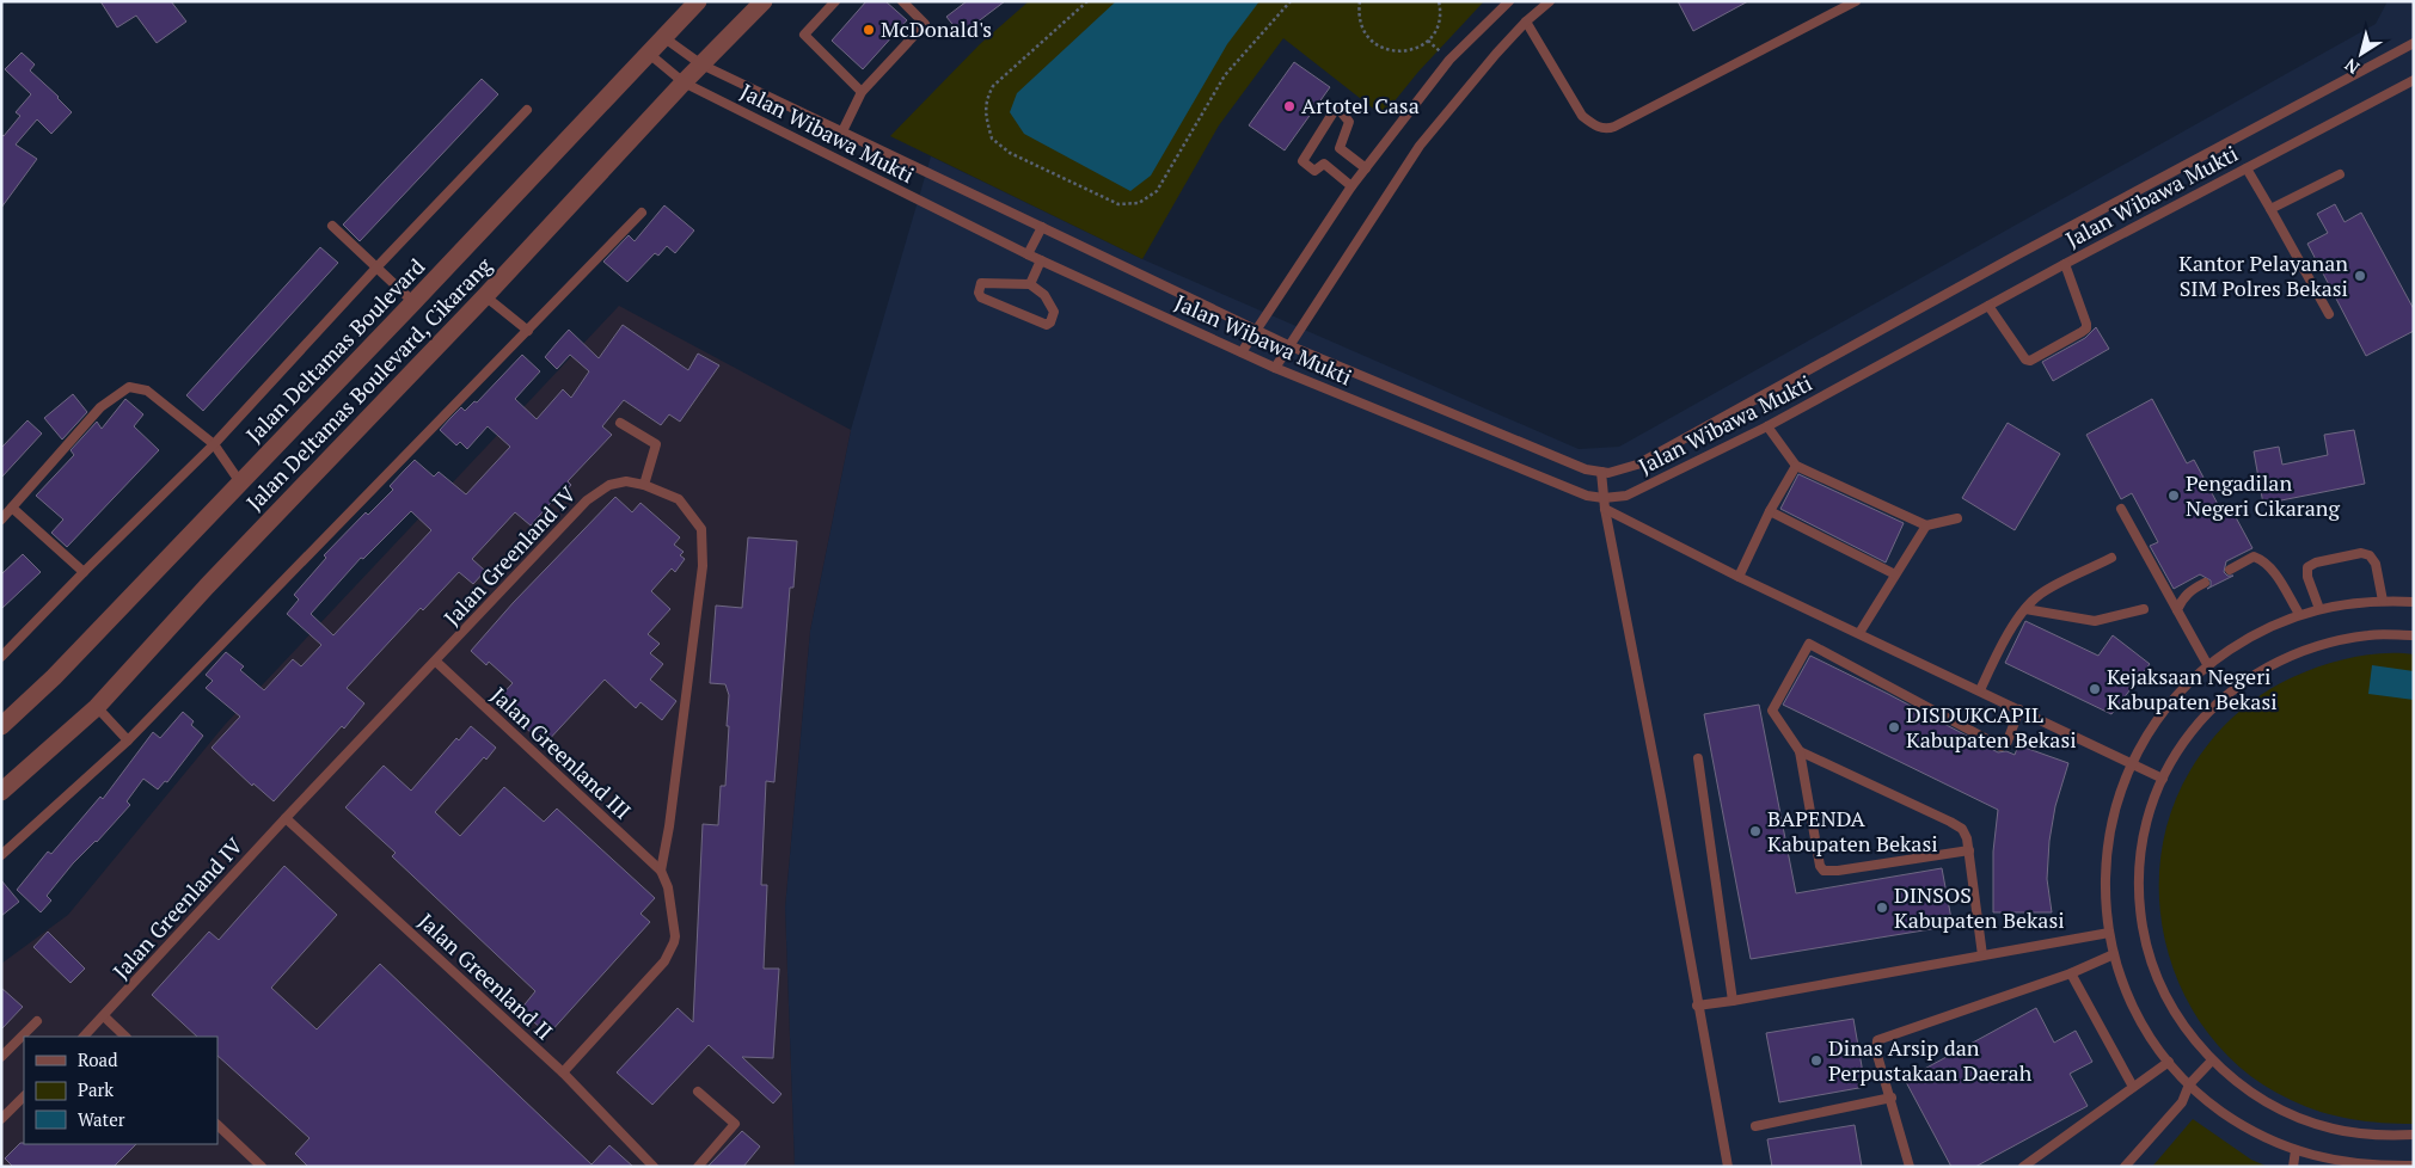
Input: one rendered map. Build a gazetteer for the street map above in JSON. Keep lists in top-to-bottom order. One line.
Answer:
{"streets":{"street":["Jalan Deltamas Boulevard","Jalan Deltamas Boulevard, Cikarang"],"lane":["Jalan Wibawa Mukti","Jalan Greenland IV","Jalan Greenland III","Jalan Greenland II"]},"crossings":[["Jalan Wibawa Mukti","Jalan Deltamas Boulevard"],["Jalan Wibawa Mukti","Jalan Deltamas Boulevard, Cikarang"],["Jalan Greenland IV","Jalan Greenland III"],["Jalan Greenland IV","Jalan Greenland II"]],"places":["McDonald's","Artotel Casa","Kantor Pelayanan SIM Polres Bekasi","Pengadilan Negeri Cikarang","Kejaksaan Negeri Kabupaten Bekasi","DISDUKCAPIL Kabupaten Bekasi","BAPENDA Kabupaten Bekasi","DINSOS Kabupaten Bekasi","Dinas Arsip dan Perpustakaan Daerah"],"legend":["Road","Park","Water"],"north":"bottom left"}
